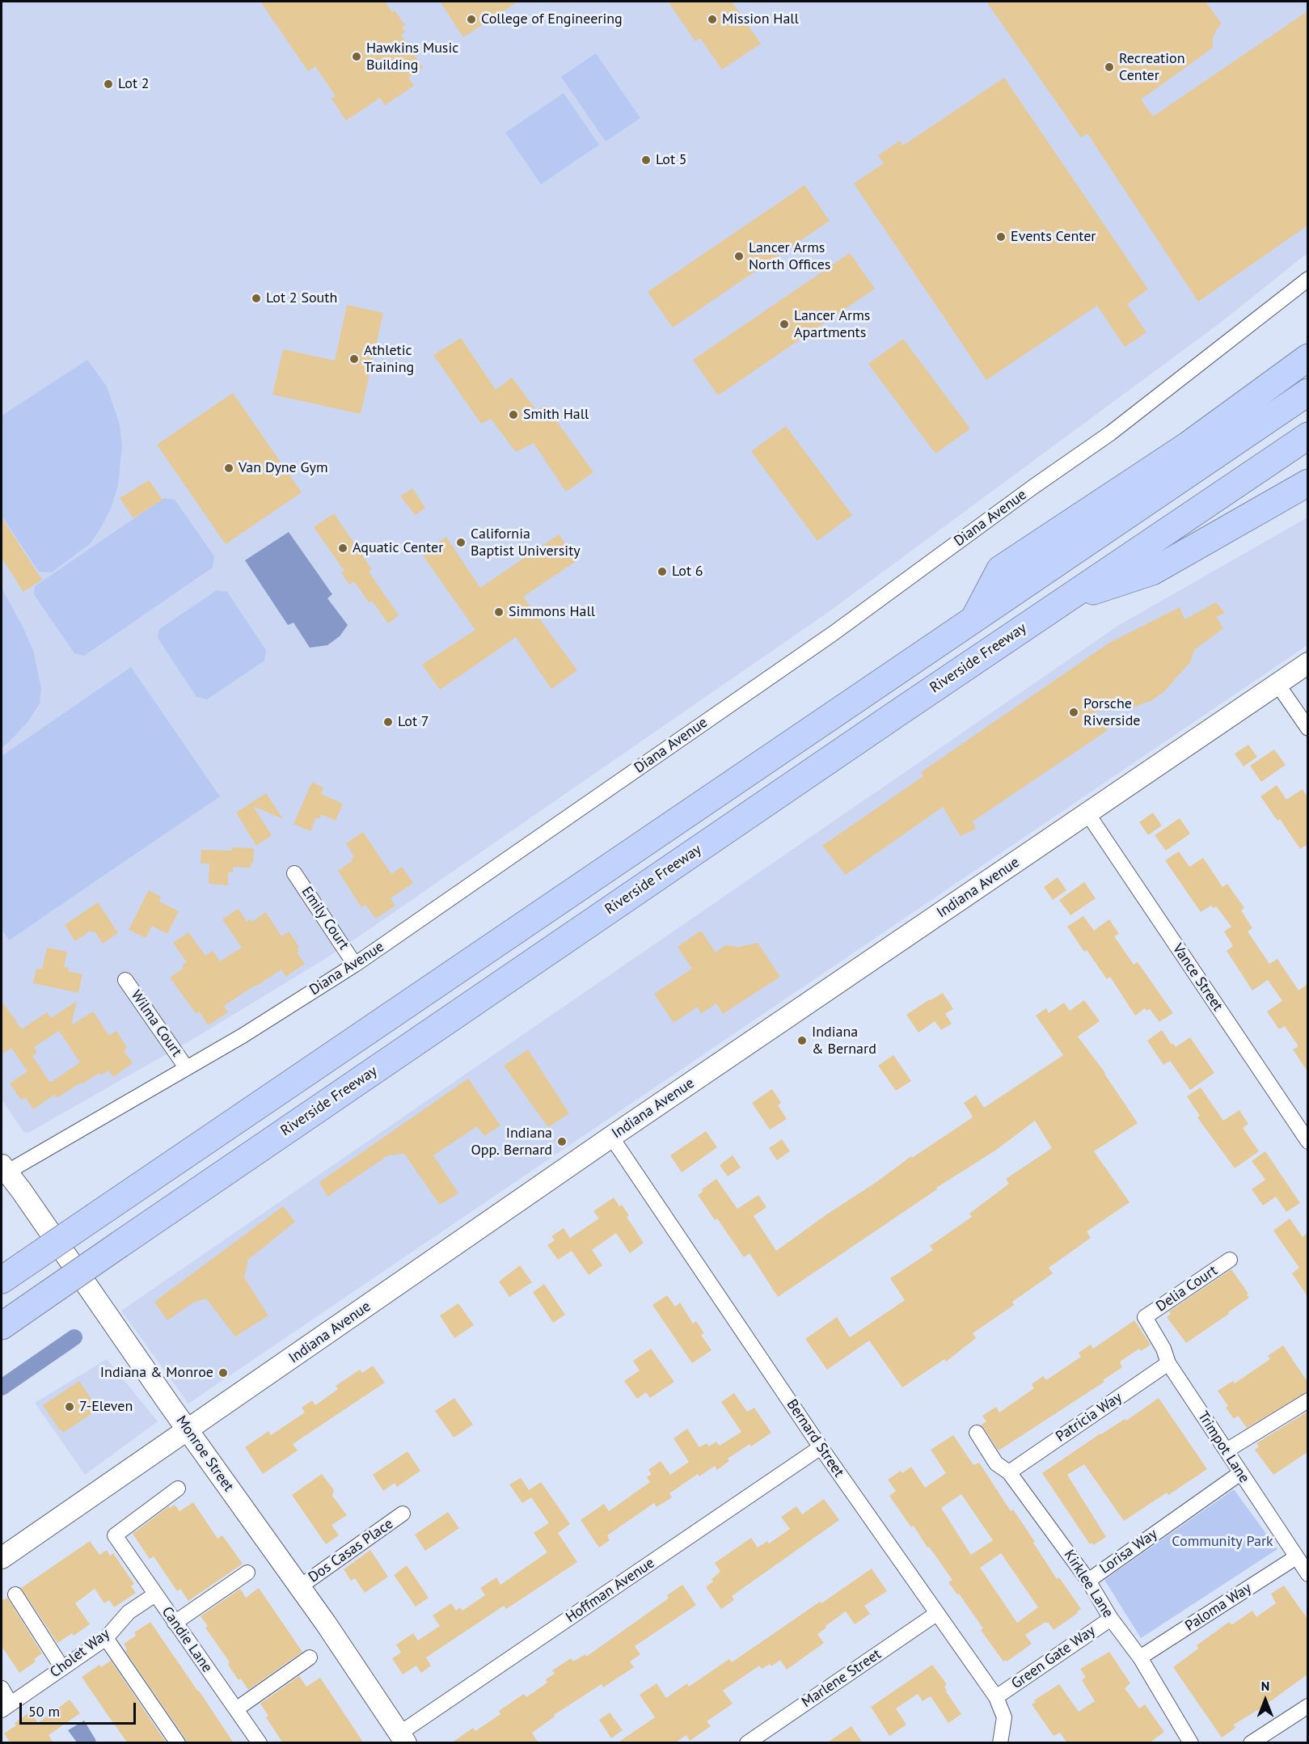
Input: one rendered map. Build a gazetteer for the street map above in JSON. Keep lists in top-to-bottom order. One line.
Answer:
{"streets":{"highway":["Riverside Freeway"],"street":["Diana Avenue","Indiana Avenue","Emily Court","Vance Street","Wilma Court","Delia Court","Patricia Way","Bernard Street","Trimpot Lane","Monroe Street","Dos Casas Place","Lorisa Way","Kirklee Lane","Hoffman Avenue","Paloma Way","Candie Lane","Cholet Way","Green Gate Way","Marlene Street"]},"crossings":[["Diana Avenue","Emily Court"],["Diana Avenue","Wilma Court"],["Diana Avenue","Monroe Street"],["Indiana Avenue","Vance Street"],["Indiana Avenue","Bernard Street"],["Indiana Avenue","Monroe Street"],["Delia Court","Trimpot Lane"],["Patricia Way","Trimpot Lane"],["Patricia Way","Kirklee Lane"],["Bernard Street","Hoffman Avenue"],["Bernard Street","Green Gate Way"],["Bernard Street","Marlene Street"],["Trimpot Lane","Lorisa Way"],["Trimpot Lane","Paloma Way"],["Monroe Street","Dos Casas Place"],["Monroe Street","Hoffman Avenue"],["Lorisa Way","Kirklee Lane"],["Kirklee Lane","Paloma Way"],["Kirklee Lane","Green Gate Way"],["Candie Lane","Cholet Way"]],"parks":["Community Park"],"places":["College of Engineering","Mission Hall","Hawkins Music Building","Recreation Center","Lot 2","Lot 5","Events Center","Lancer Arms North Offices","Lot 2 South","Lancer Arms Apartments","Athletic Training","Smith Hall","Van Dyne Gym","California Baptist University","Aquatic Center","Lot 6","Simmons Hall","Porsche Riverside","Lot 7","Indiana & Bernard","Indiana Opp. Bernard","Indiana & Monroe","7-Eleven"],"scale_bar":"50 m","north":"top"}
